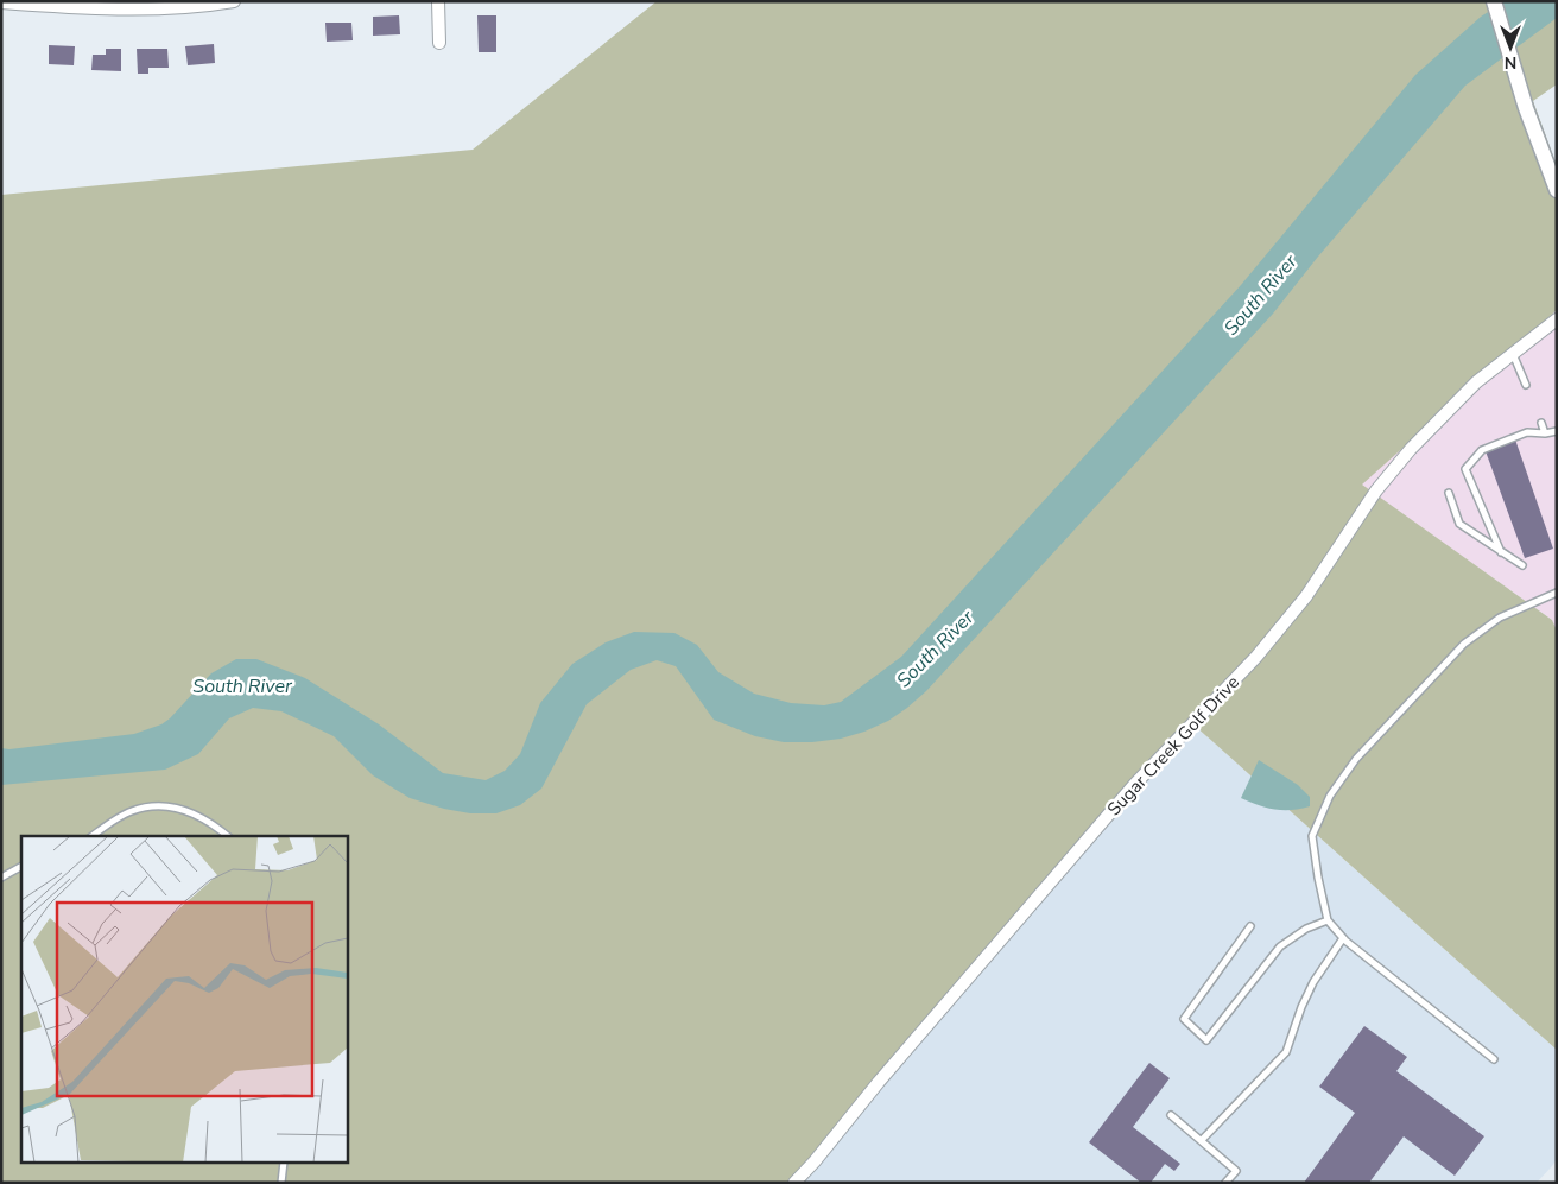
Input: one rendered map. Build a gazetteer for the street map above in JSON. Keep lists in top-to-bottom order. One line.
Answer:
{"streets":{"street":["Sugar Creek Golf Drive"]},"water":["South River"],"north":"bottom"}
